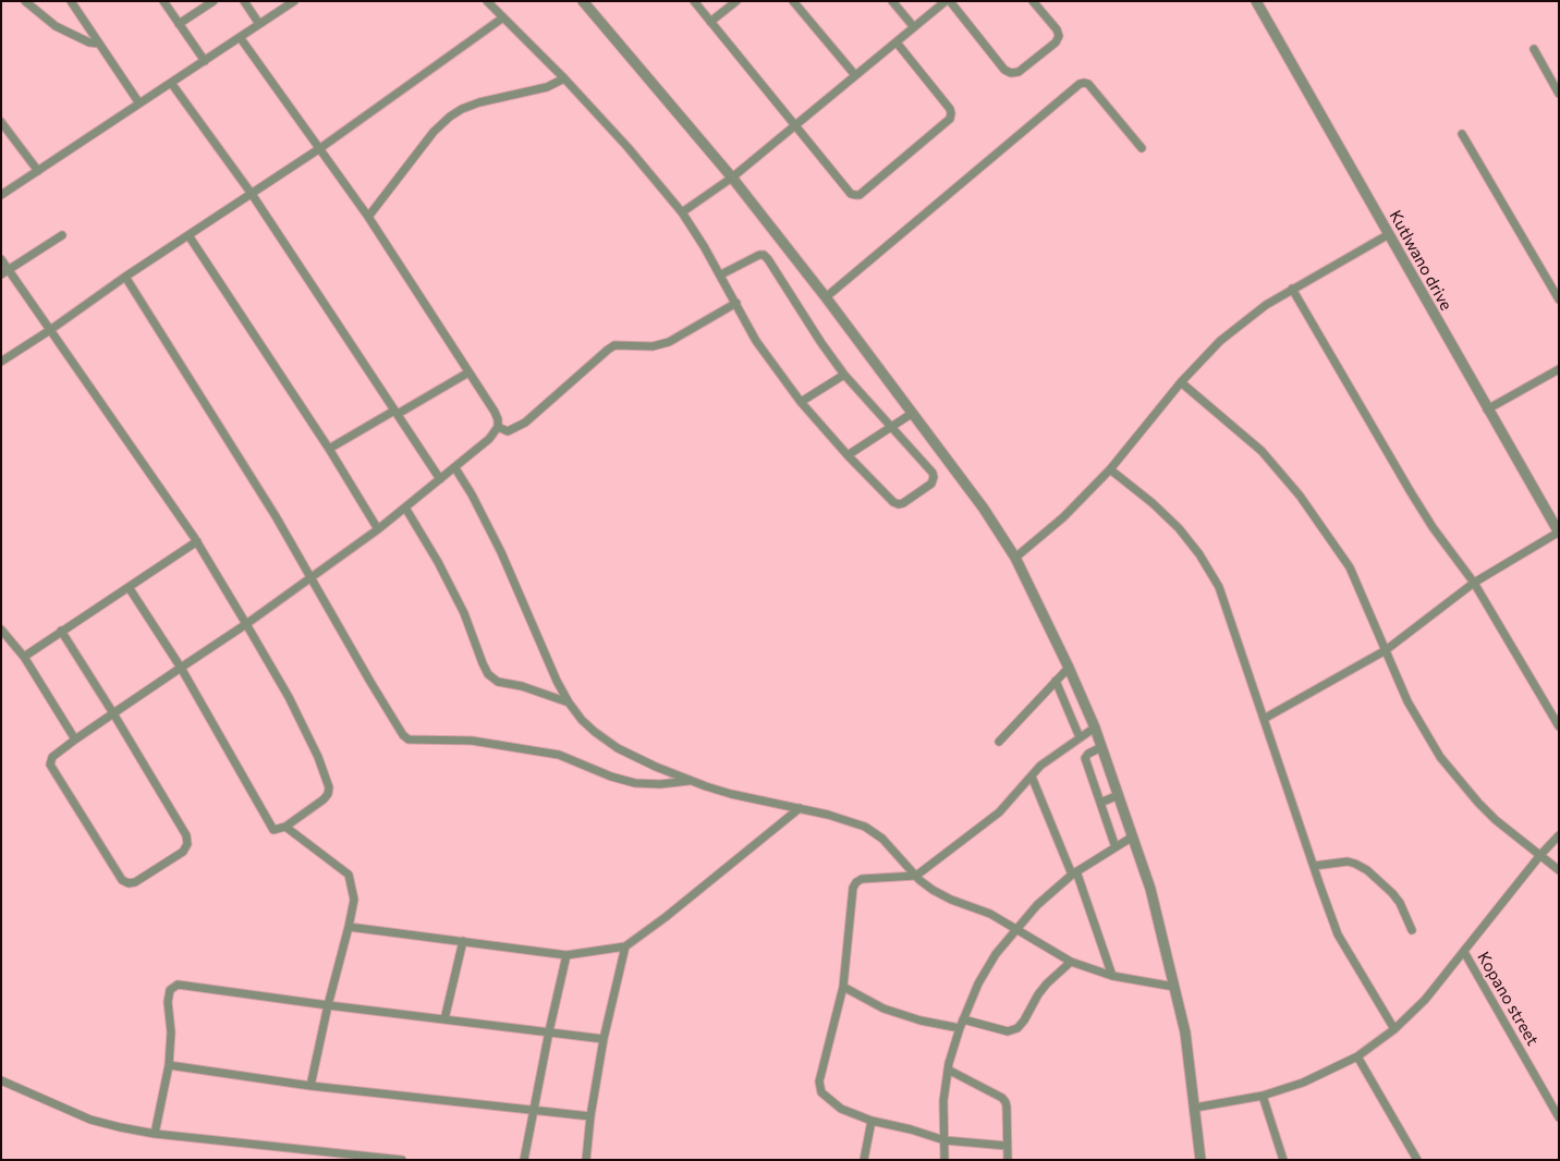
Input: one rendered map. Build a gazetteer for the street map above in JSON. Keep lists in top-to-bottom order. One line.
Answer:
{"streets":{"street":["Kutlwano drive","Kopano street"]}}
